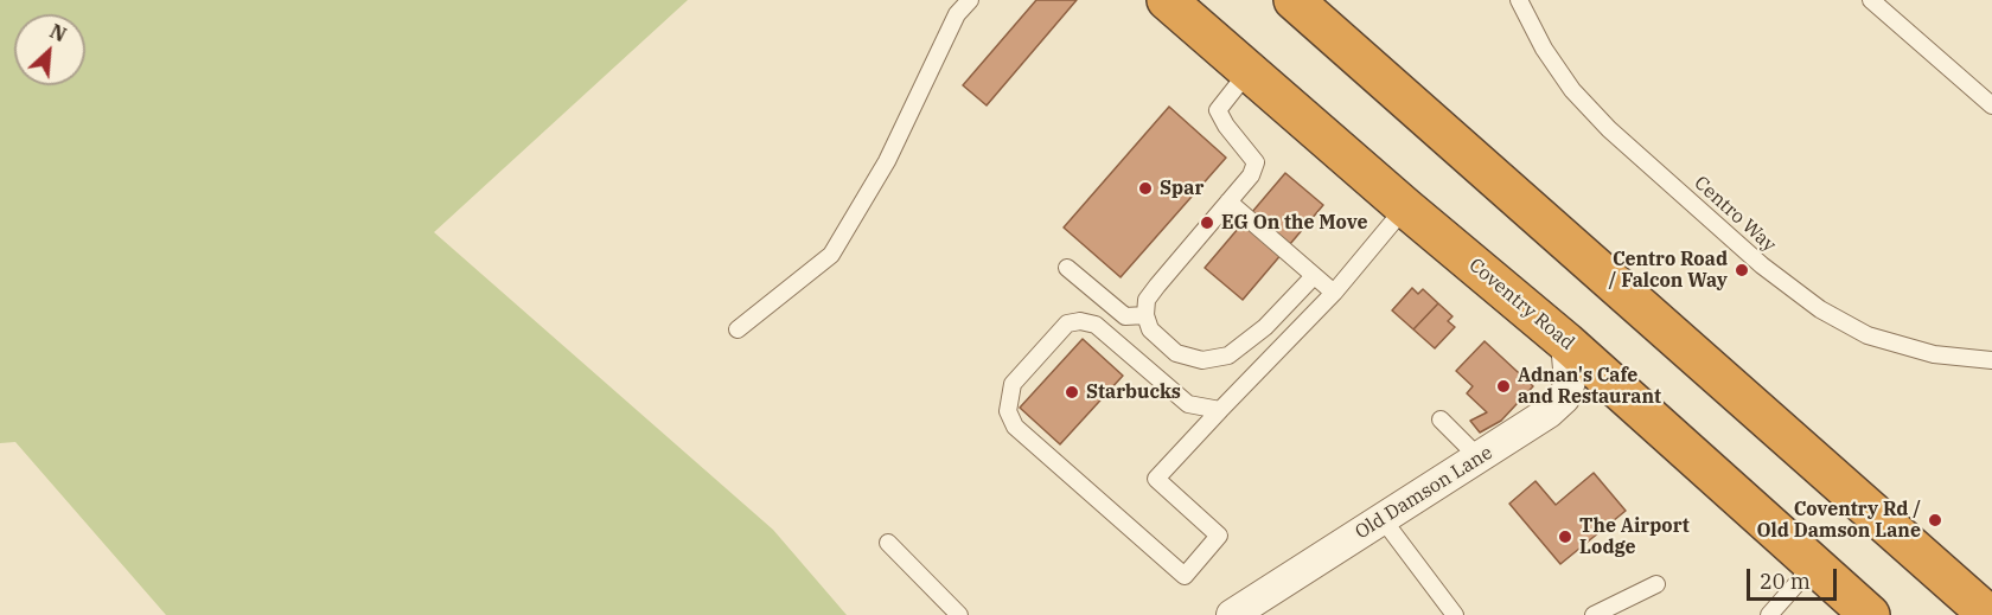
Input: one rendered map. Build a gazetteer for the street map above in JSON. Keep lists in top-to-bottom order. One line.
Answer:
{"streets":{"highway":["Coventry Road"],"street":["Old Damson Lane"],"lane":["Centro Way"]},"crossings":[["Coventry Road","Old Damson Lane"]],"places":["Spar","EG On the Move","Centro Road / Falcon Way","Adnan's Cafe and Restaurant","Starbucks","Coventry Rd / Old Damson Lane","The Airport Lodge"],"scale_bar":"20 m","north":"top right"}
